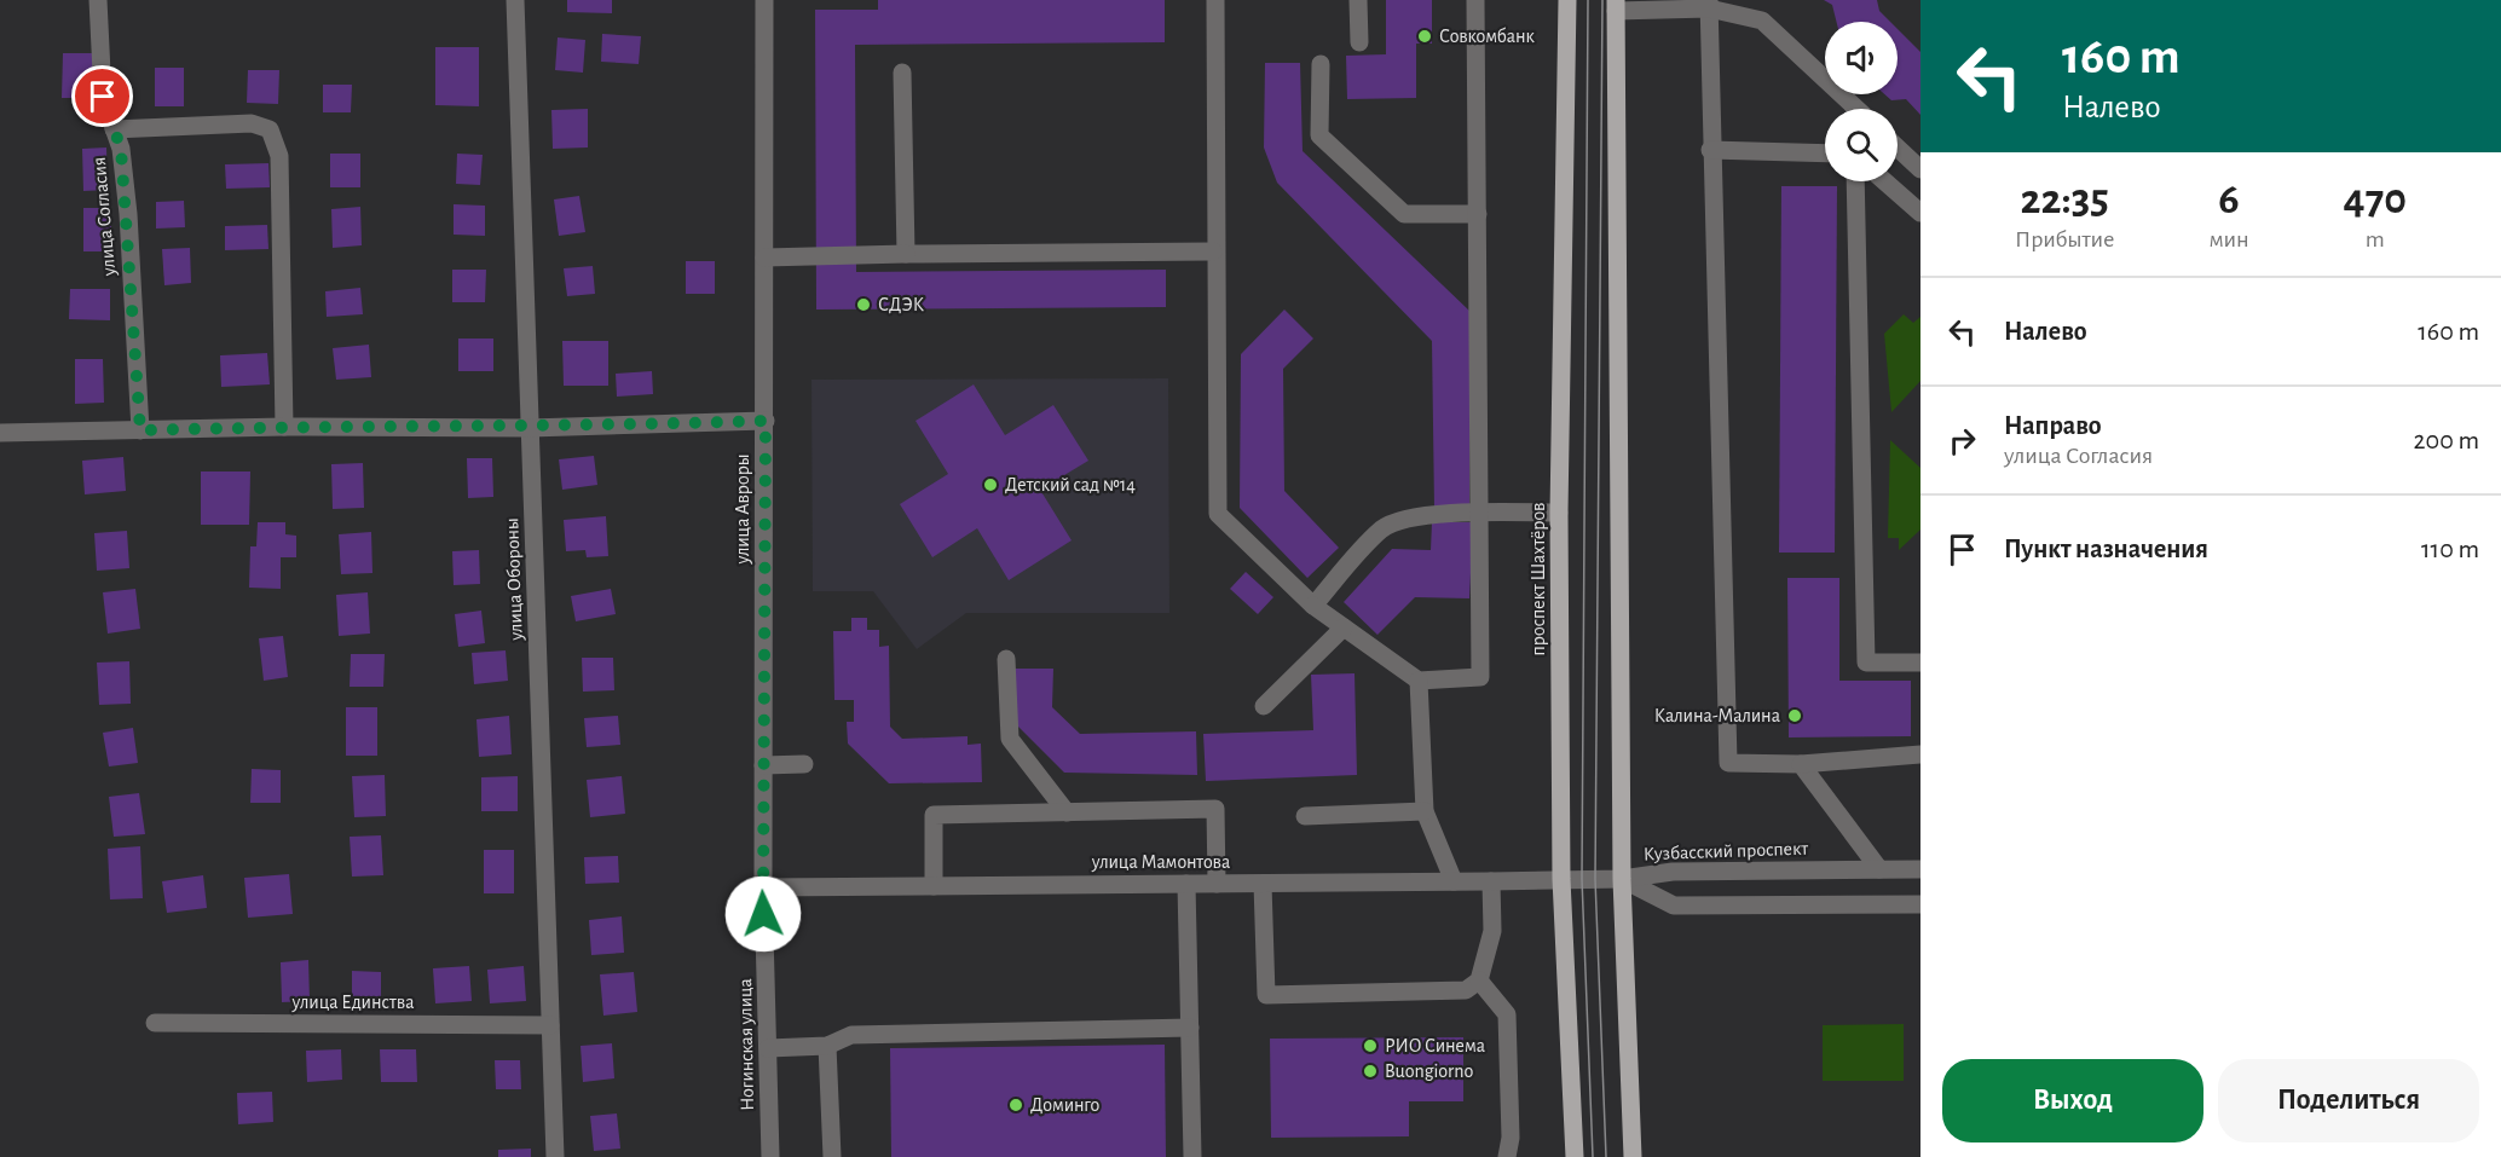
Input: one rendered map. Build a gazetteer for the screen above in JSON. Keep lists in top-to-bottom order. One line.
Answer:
{"streets":{"main road":["проспект Шахтёров"],"street":["улица Согласия","улица Авроры","улица Обороны","Кузбасский проспект","улица Мамонтова","улица Единства","Ногинская улица"]},"crossings":[["улица Авроры","улица Мамонтова"],["улица Авроры","Ногинская улица"],["улица Обороны","улица Единства"],["проспект Шахтёров","улица Мамонтова"],["Кузбасский проспект","улица Мамонтова"],["улица Мамонтова","Ногинская улица"]],"places":["Совкомбанк","СДЭК","Детский сад №14","Калина-Малина","РИО Синема","Buongiorno","Доминго"],"page":{"turn":["160 m","Налево"],"eta":["22:35","Прибытие","6","мин","470","m"],"list":[{"name":"Налево","value":"160 m"},{"name":"Направо","note":"улица Согласия","value":"200 m"},{"name":"Пункт назначения","value":"110 m"}],"buttons":["Выход","Поделиться"]}}
